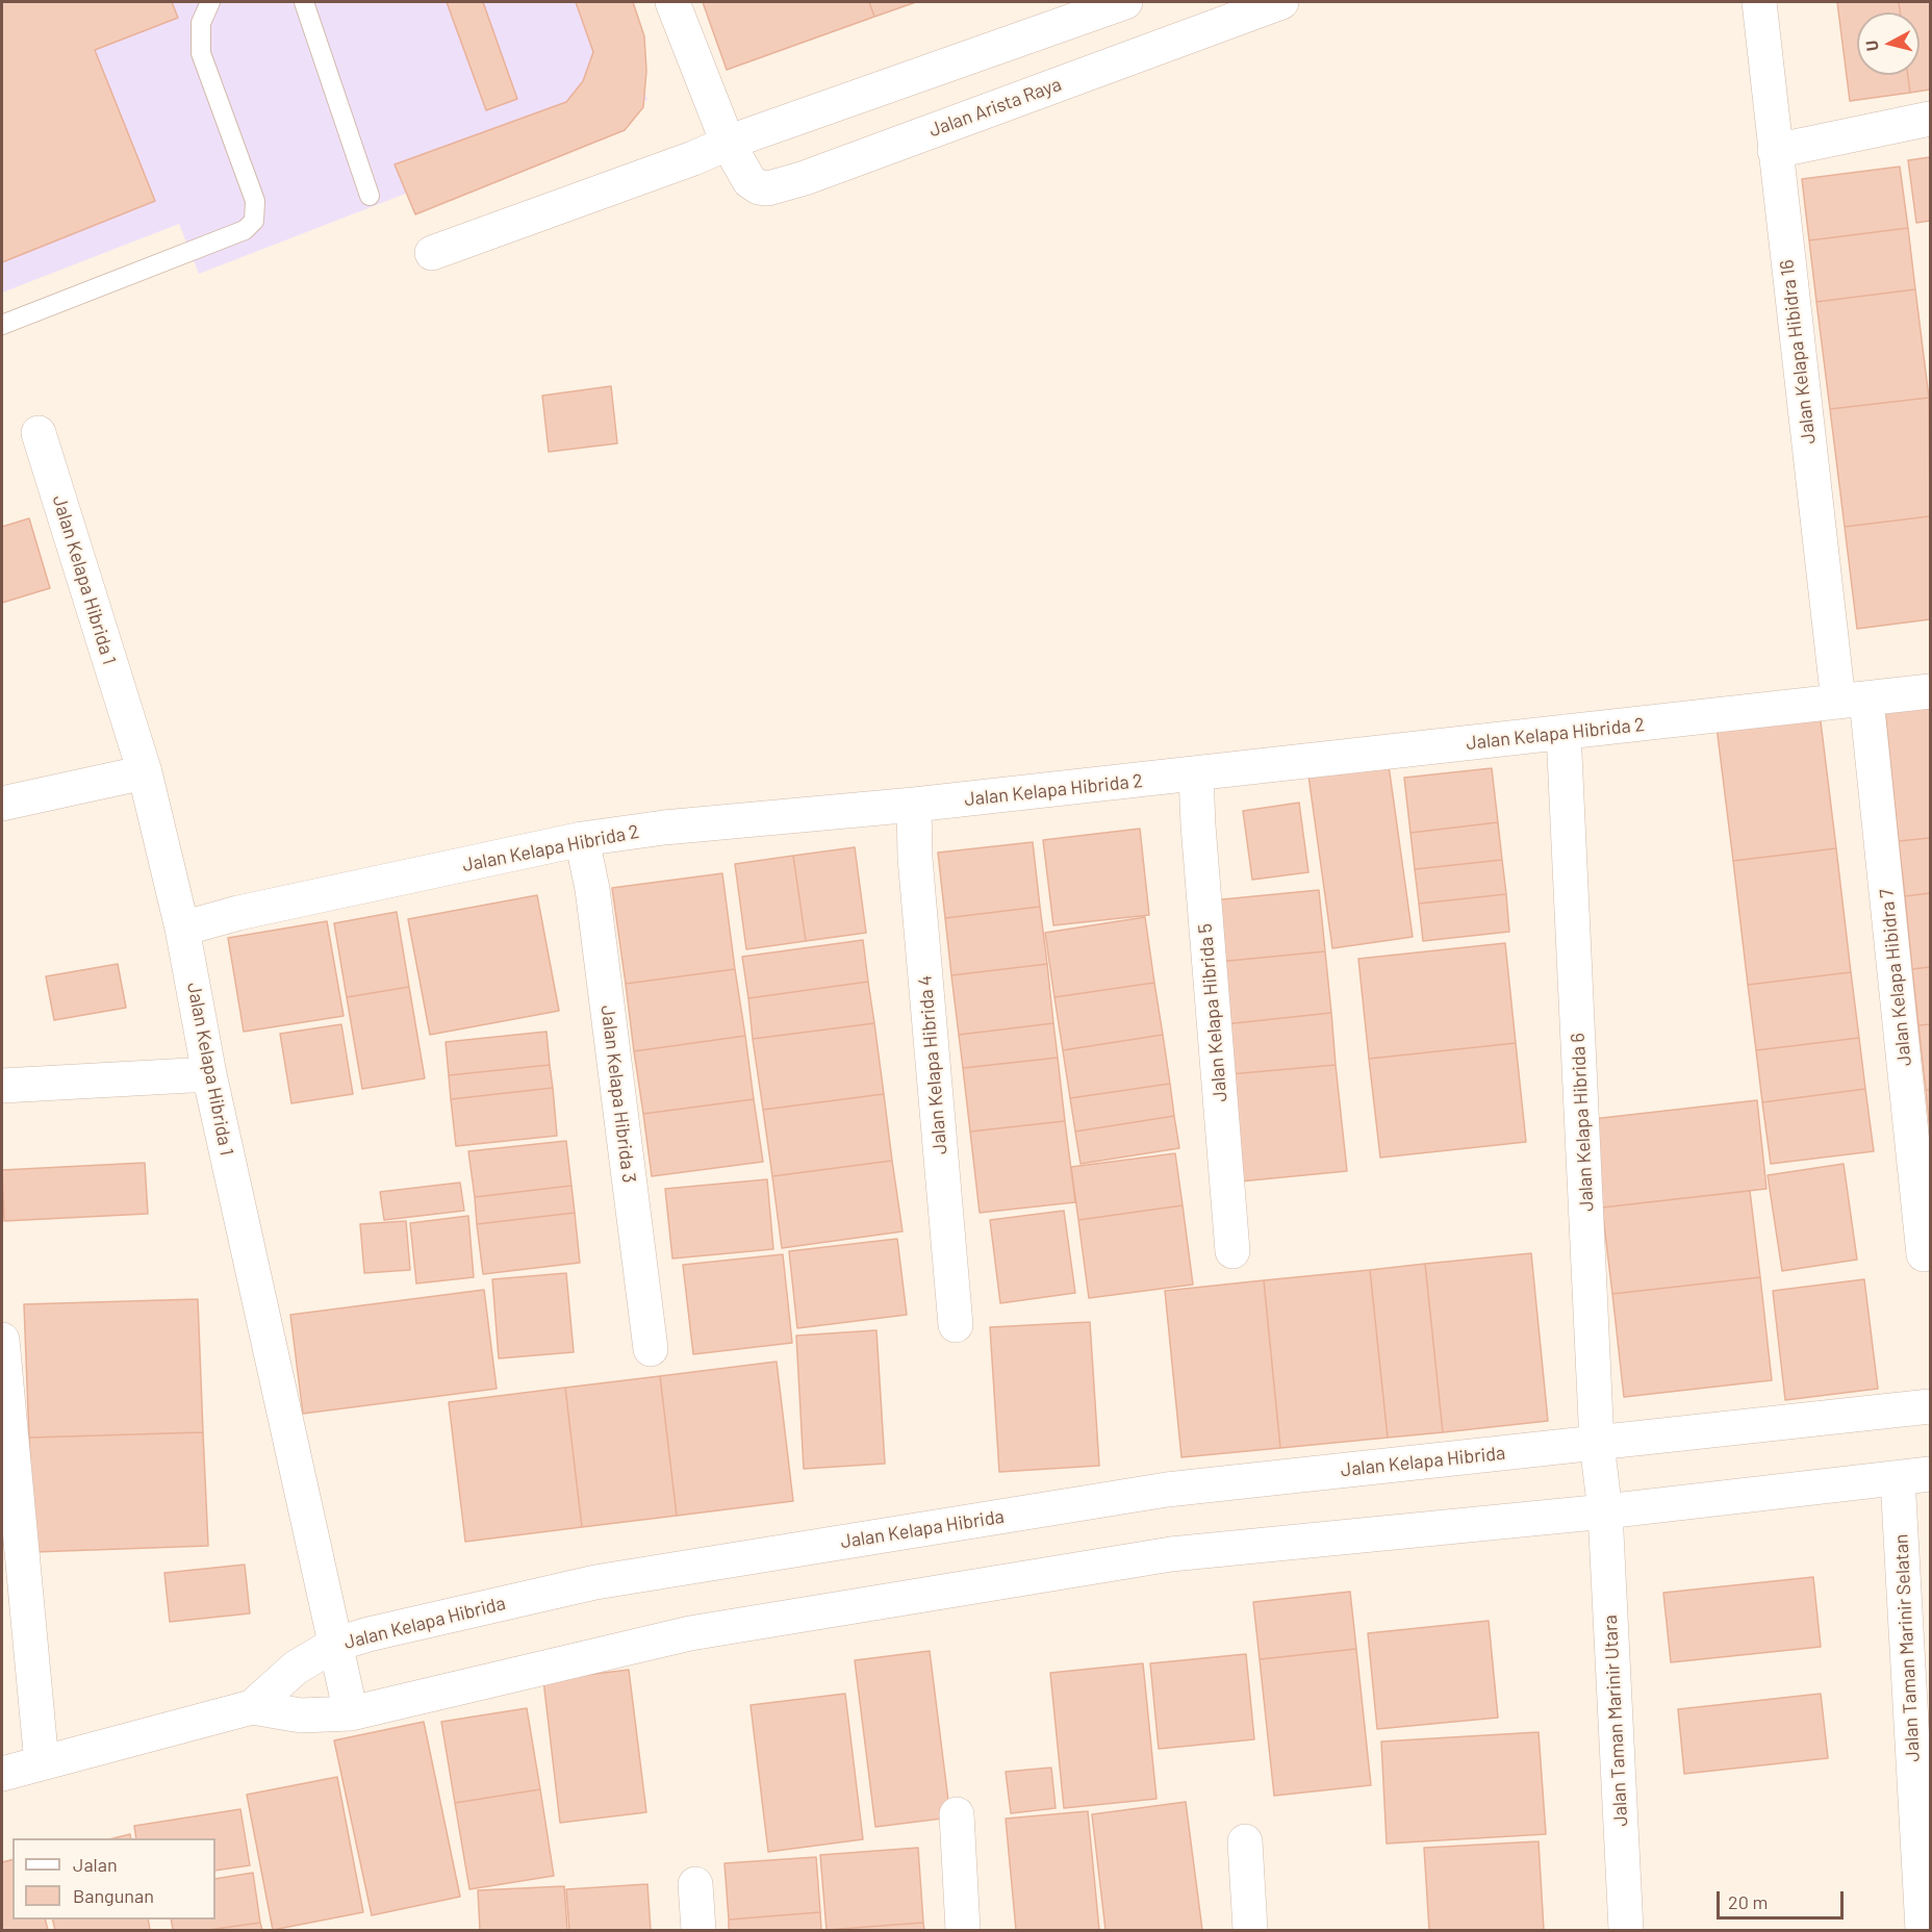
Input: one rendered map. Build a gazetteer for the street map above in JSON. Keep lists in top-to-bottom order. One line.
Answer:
{"streets":{"street":["Jalan Arista Raya","Jalan Kelapa Hibidra 16","Jalan Kelapa Hibrida 1","Jalan Kelapa Hibrida 2","Jalan Kelapa Hibidra 7","Jalan Kelapa Hibrida 5","Jalan Kelapa Hibrida 4","Jalan Kelapa Hibrida 3","Jalan Kelapa Hibrida 6","Jalan Kelapa Hibrida","Jalan Taman Marinir Selatan","Jalan Taman Marinir Utara"]},"crossings":[["Jalan Kelapa Hibidra 16","Jalan Kelapa Hibrida 2"],["Jalan Kelapa Hibidra 16","Jalan Kelapa Hibidra 7"],["Jalan Kelapa Hibrida 1","Jalan Kelapa Hibrida 2"],["Jalan Kelapa Hibrida 1","Jalan Kelapa Hibrida"],["Jalan Kelapa Hibrida 2","Jalan Kelapa Hibidra 7"],["Jalan Kelapa Hibrida 2","Jalan Kelapa Hibrida 5"],["Jalan Kelapa Hibrida 2","Jalan Kelapa Hibrida 4"],["Jalan Kelapa Hibrida 2","Jalan Kelapa Hibrida 3"],["Jalan Kelapa Hibrida 2","Jalan Kelapa Hibrida 6"],["Jalan Kelapa Hibrida 6","Jalan Kelapa Hibrida"],["Jalan Kelapa Hibrida 6","Jalan Taman Marinir Utara"]],"legend":["Jalan","Bangunan"],"scale_bar":"20 m","north":"left"}
